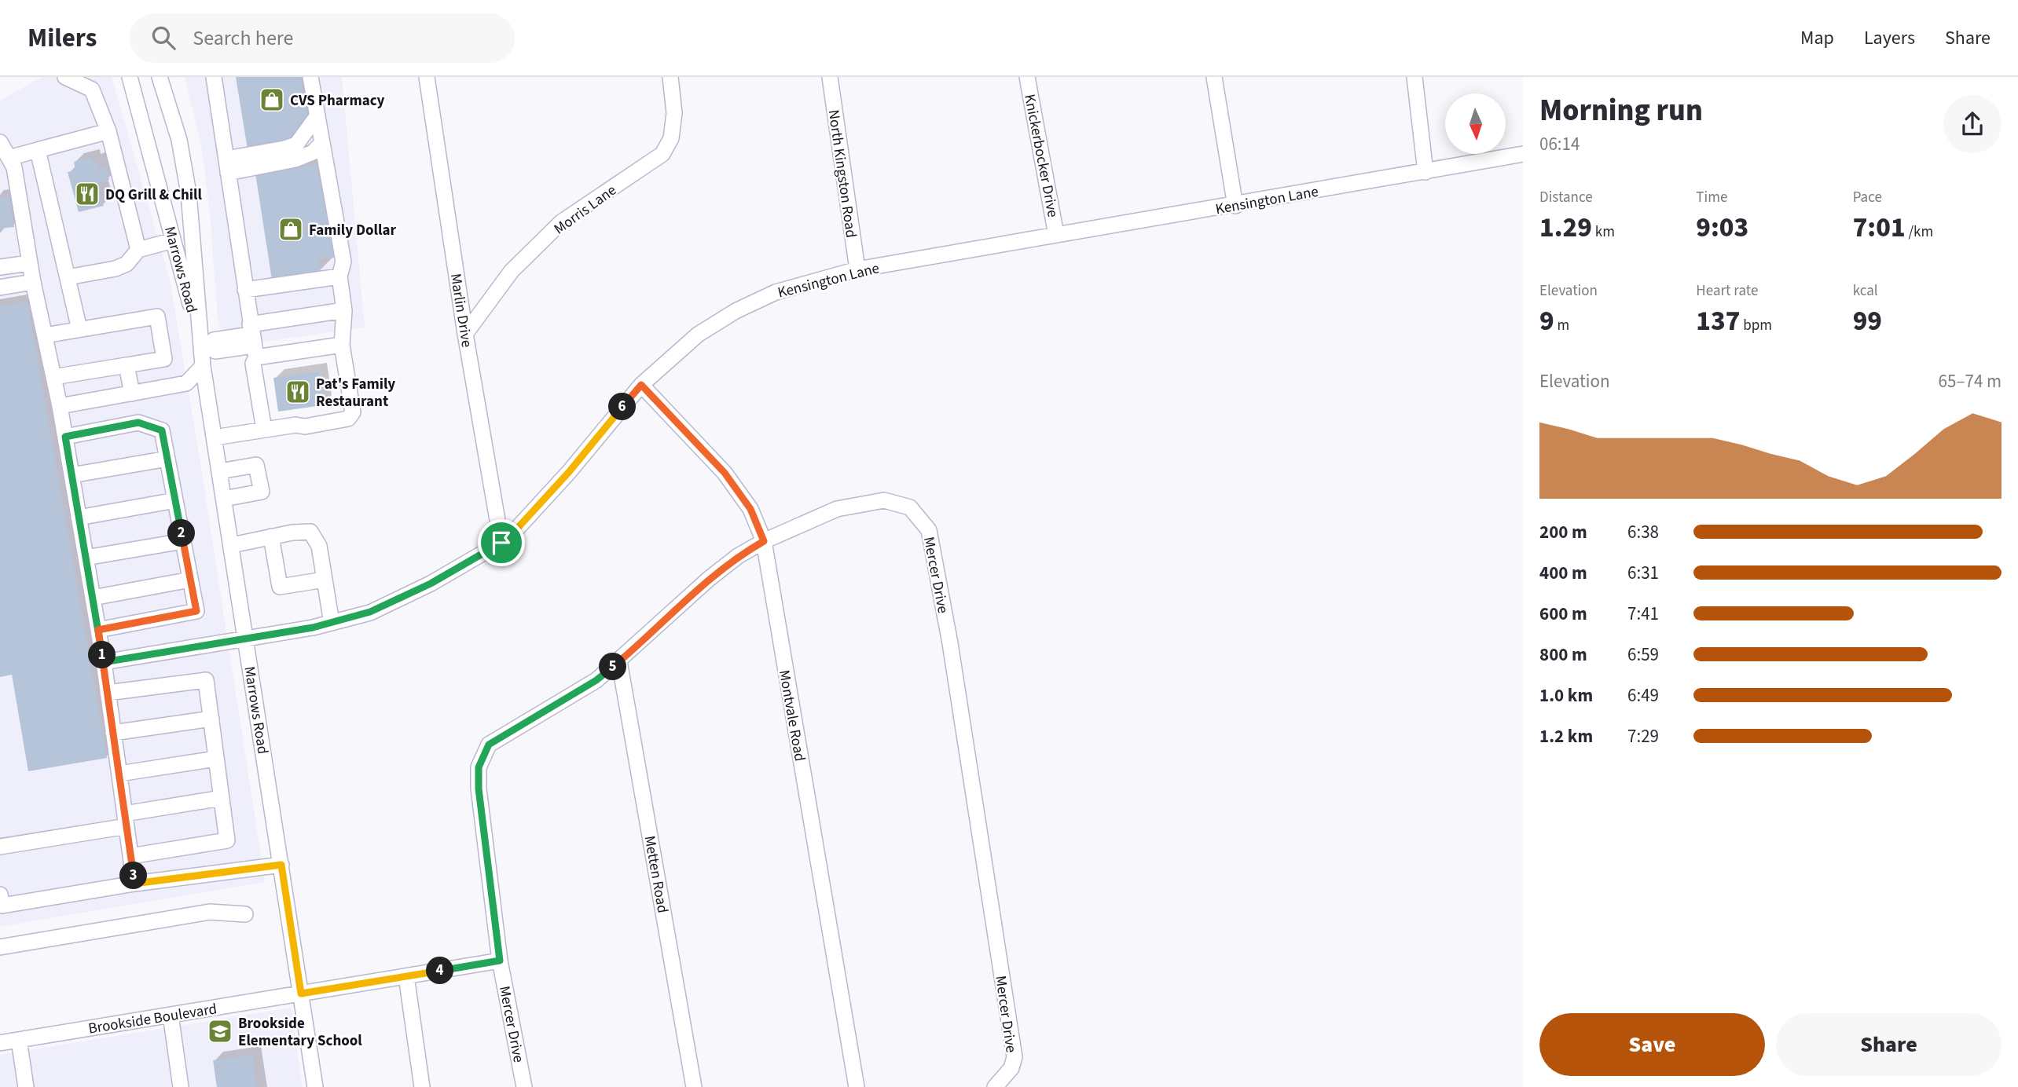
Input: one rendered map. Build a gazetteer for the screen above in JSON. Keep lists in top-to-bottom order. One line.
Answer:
{"streets":{"street":["Knickerbocker Drive","North Kingston Road","Kensington Lane","Morris Lane","Marrows Road","Marlin Drive","Mercer Drive","Montvale Road","Metten Road","Brookside Boulevard"]},"crossings":[["Knickerbocker Drive","Kensington Lane"],["North Kingston Road","Kensington Lane"],["Kensington Lane","Marrows Road"],["Kensington Lane","Marlin Drive"],["Kensington Lane","Montvale Road"],["Morris Lane","Marlin Drive"],["Marrows Road","Brookside Boulevard"],["Mercer Drive","Montvale Road"],["Mercer Drive","Metten Road"],["Mercer Drive","Brookside Boulevard"]],"places":{"shop":["CVS Pharmacy","Family Dollar"],"restaurant":["DQ Grill & Chill","Pat's Family Restaurant"],"school or university":["Brookside Elementary School"]},"north":"bottom","page":{"header":"Milers","search":"Search here","nav":["Map","Layers","Share"],"heading":["Morning run","06:14"],"stats":[["Distance","1.29 km"],["Time","9:03"],["Pace","7:01 /km"],["Elevation","9 m"],["Heart rate","137 bpm"],["kcal","99"]],"chart":["Elevation","65–74 m"],"pins":["6","2","1","5","3","4"],"list":[{"name":"200 m","note":"6:38"},{"name":"400 m","note":"6:31"},{"name":"600 m","note":"7:41"},{"name":"800 m","note":"6:59"},{"name":"1.0 km","note":"6:49"},{"name":"1.2 km","note":"7:29"}],"buttons":["Save","Share"]}}
